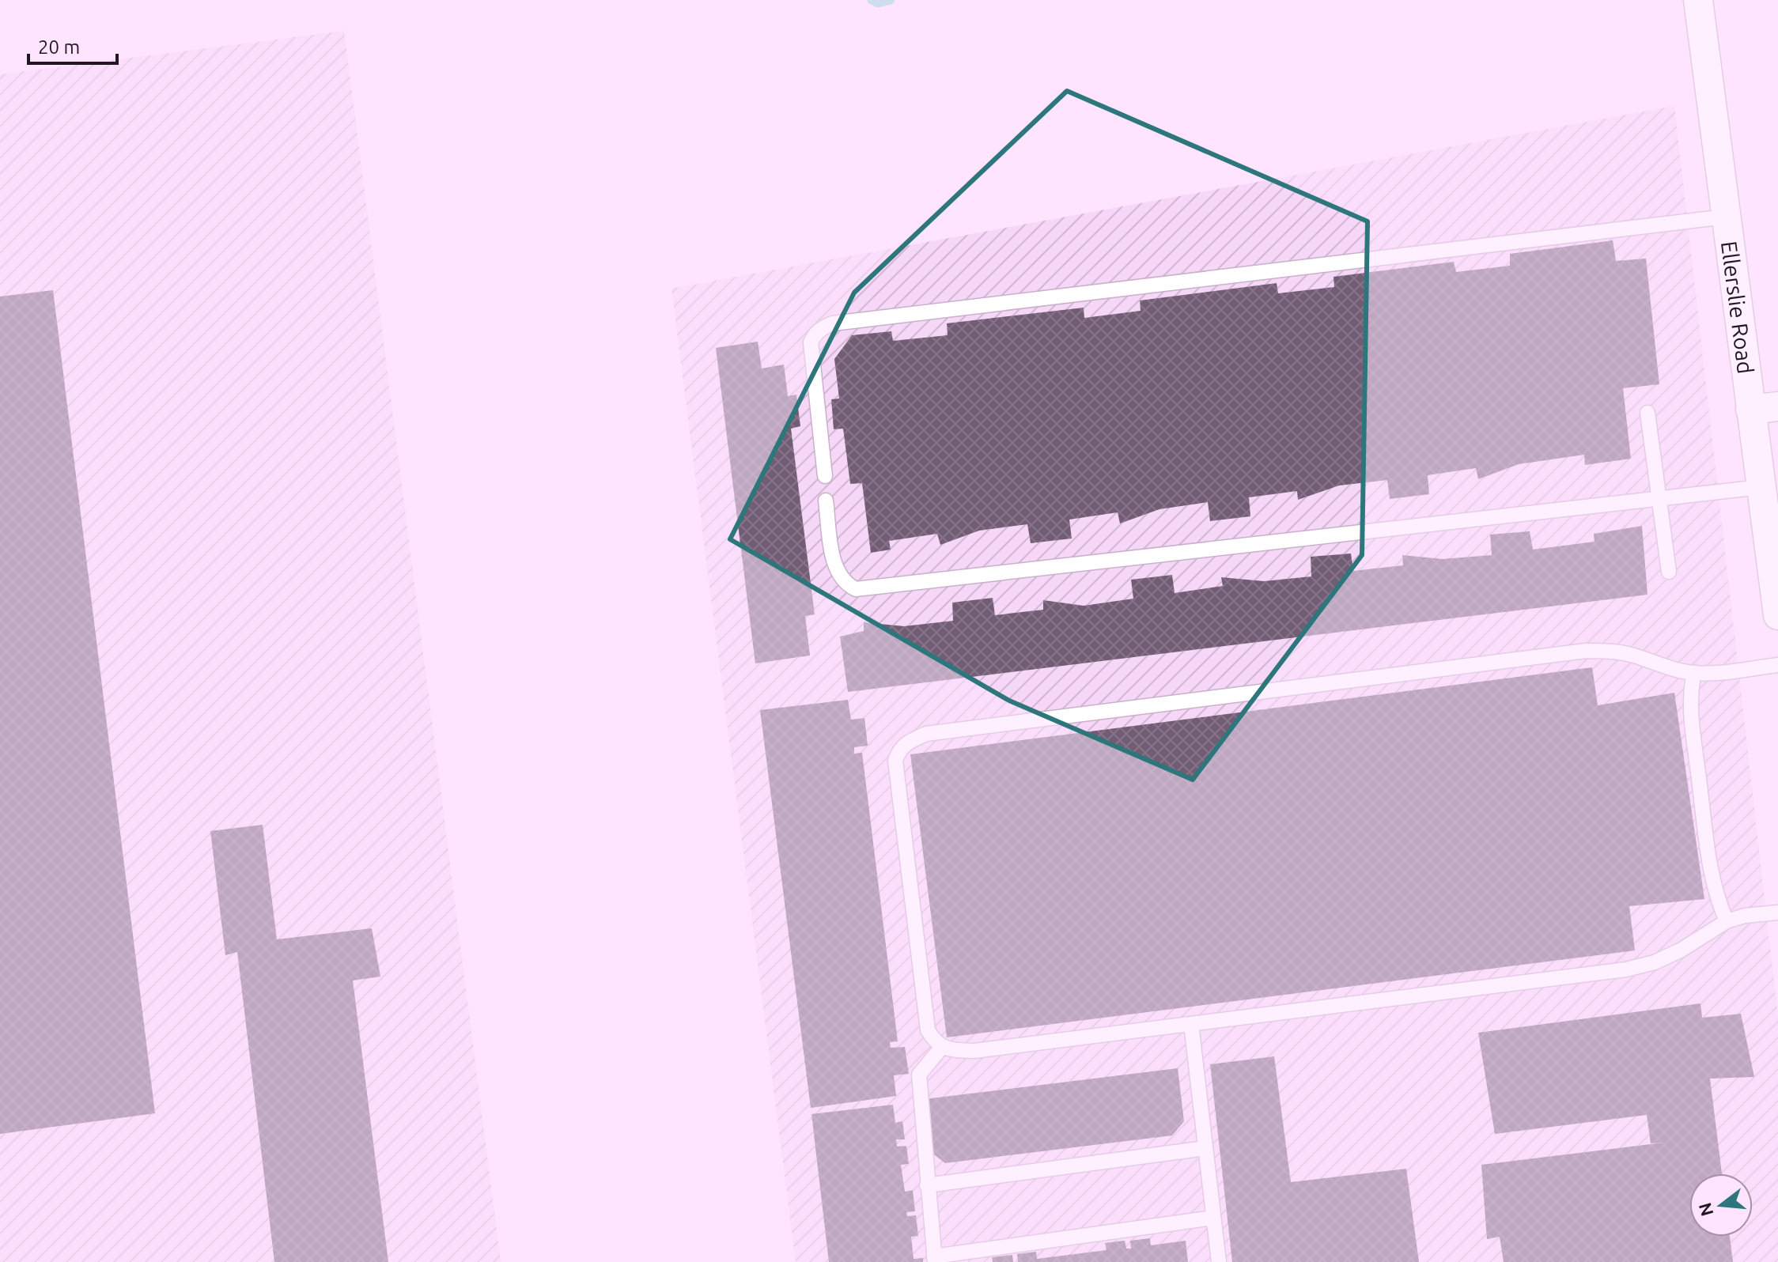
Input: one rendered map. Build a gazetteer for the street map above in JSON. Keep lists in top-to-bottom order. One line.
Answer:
{"streets":{"street":["Ellerslie Road"]},"scale_bar":"20 m","north":"left"}
